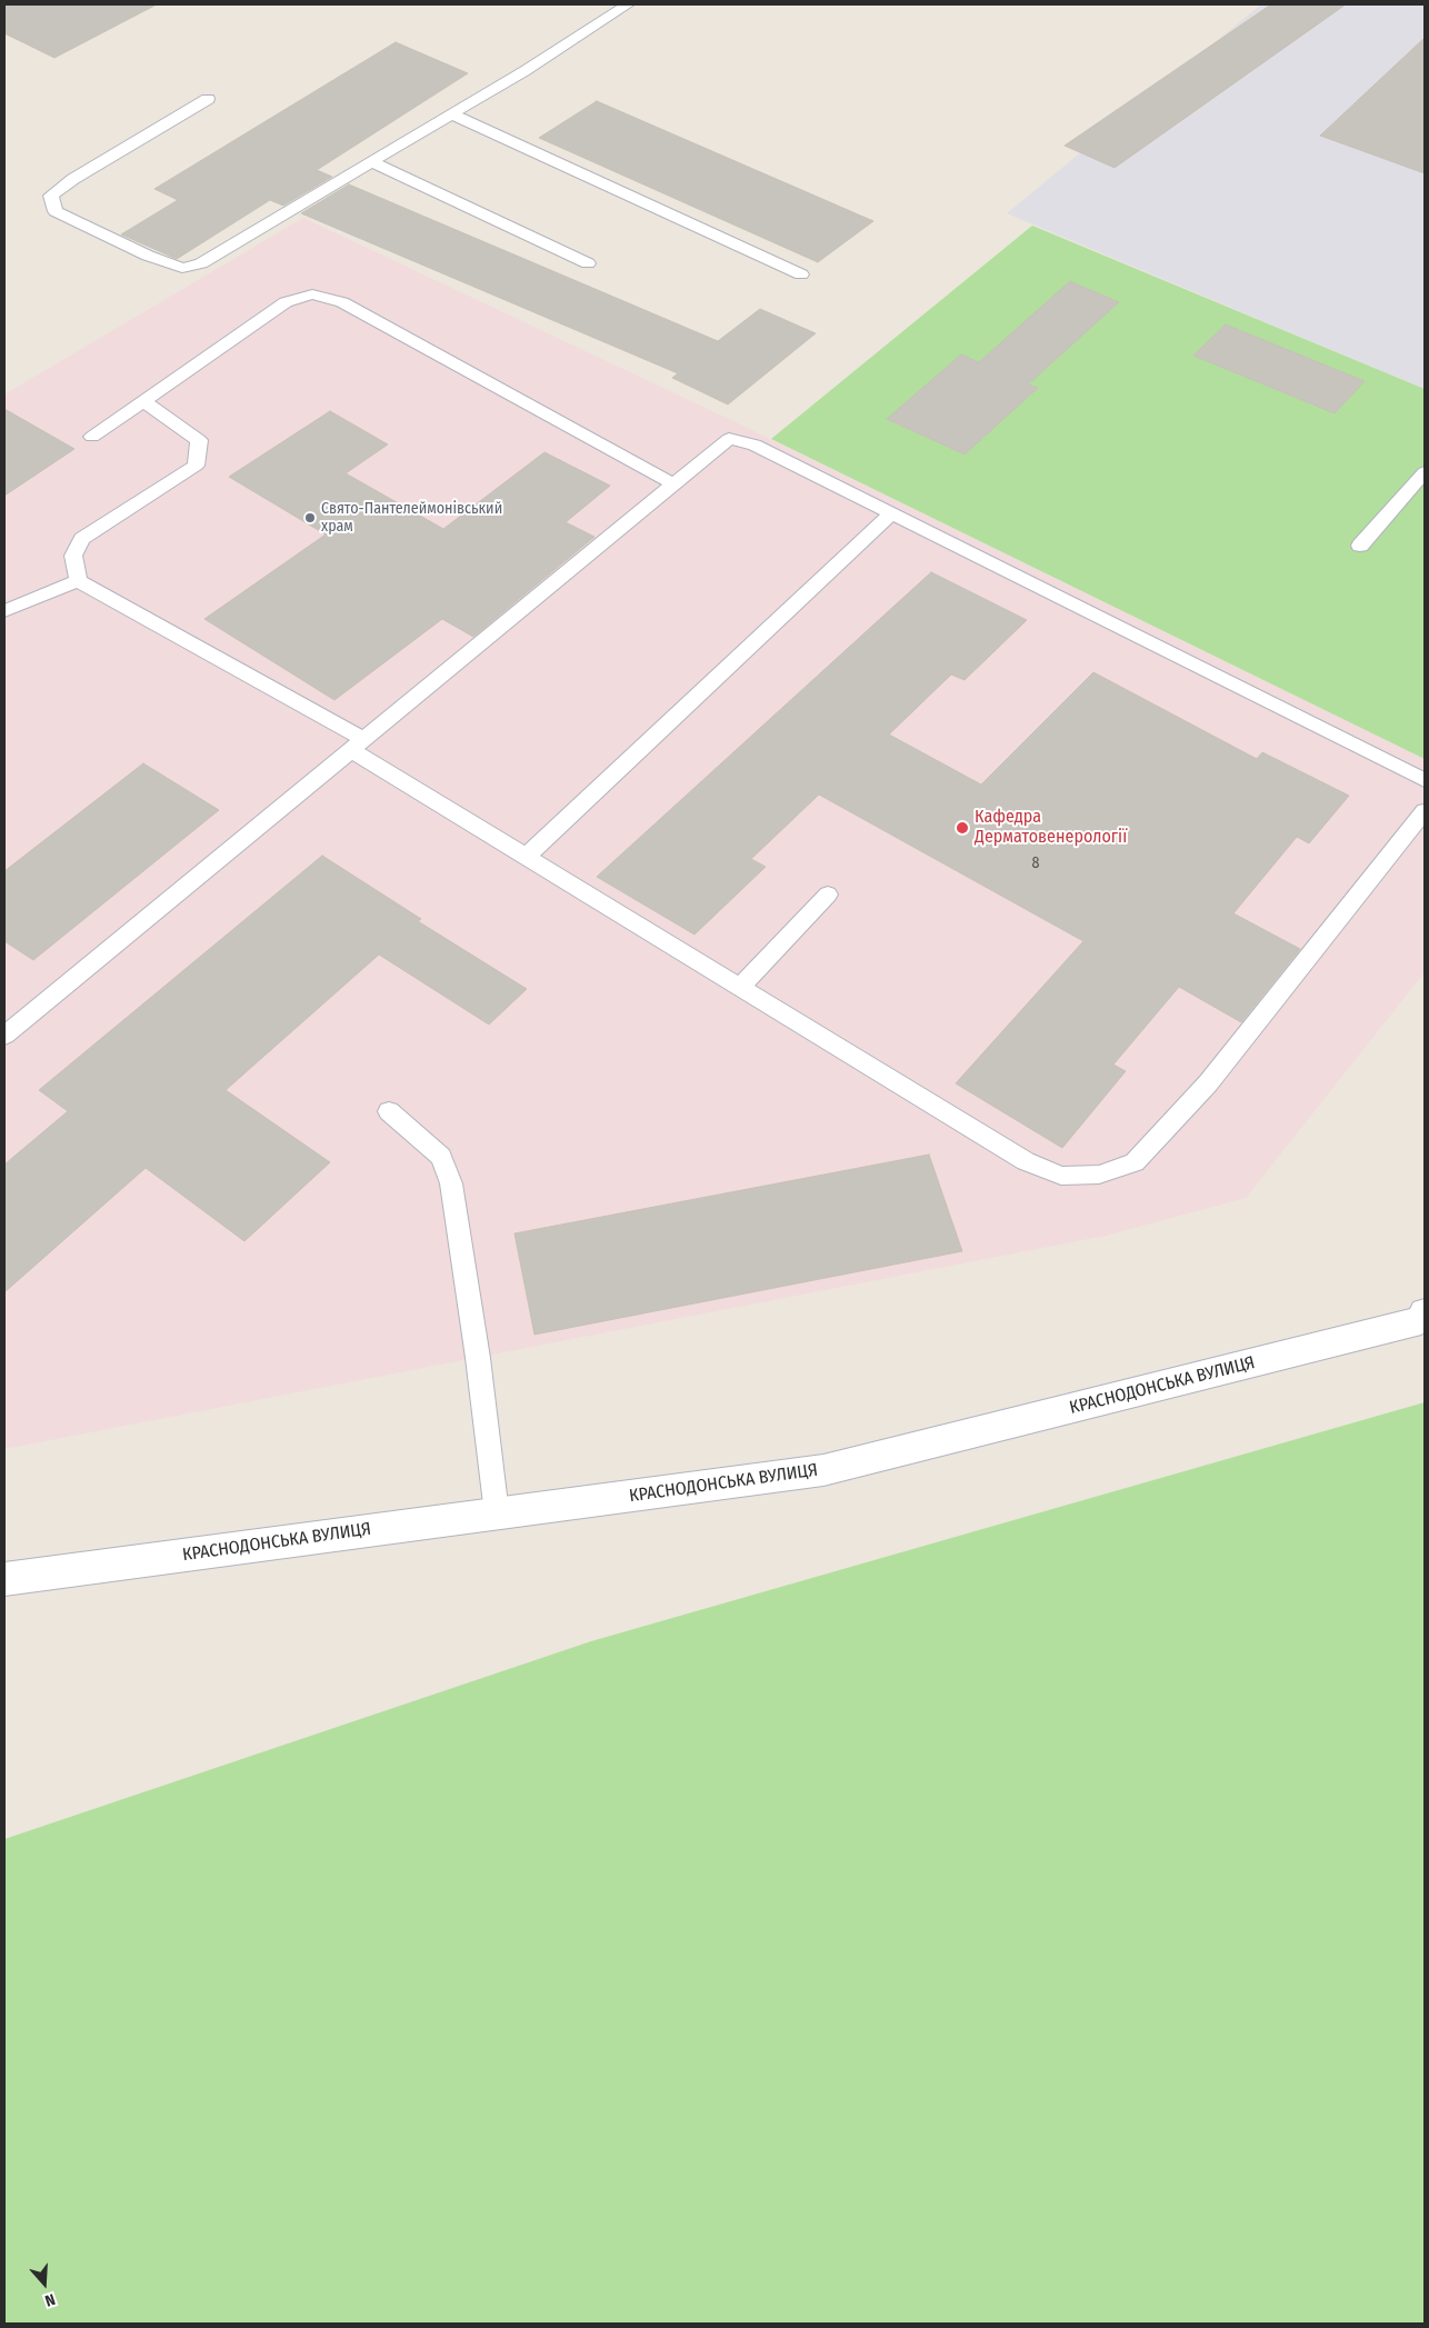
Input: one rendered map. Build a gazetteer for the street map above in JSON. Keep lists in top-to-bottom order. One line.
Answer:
{"streets":{"street":["КРАСНОДОНСЬКА ВУЛИЦЯ"]},"places":["Свято-Пантелеймонівський храм","Кафедра Дерматовенерології"],"house_numbers":["8"],"north":"bottom"}
